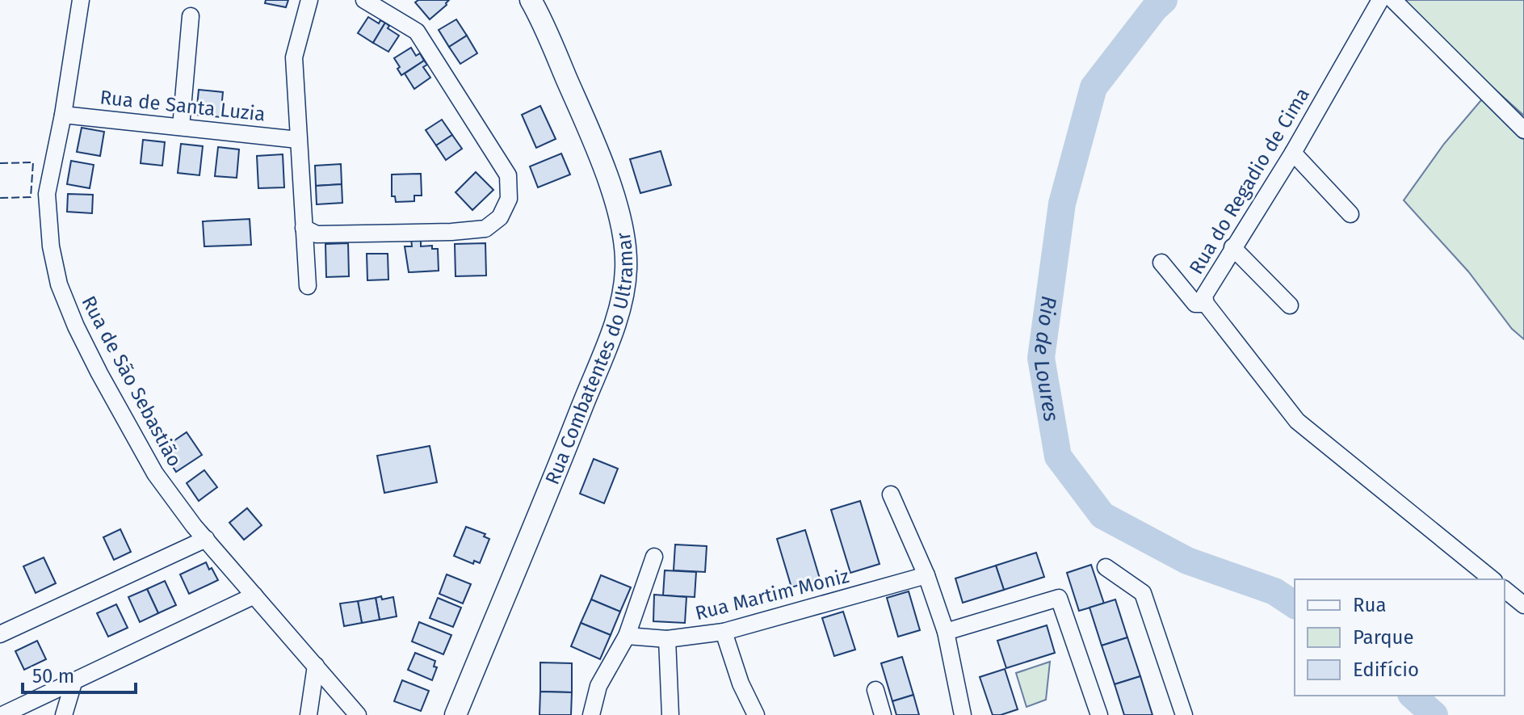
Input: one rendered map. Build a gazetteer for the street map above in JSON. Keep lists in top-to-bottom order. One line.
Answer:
{"streets":{"main road":["Rua Combatentes do Ultramar"],"street":["Rua de Santa Luzia","Rua do Regadio de Cima","Rua de São Sebastião","Rua Martim Moniz"]},"crossings":[["Rua de Santa Luzia","Rua de São Sebastião"]],"water":["Rio de Loures"],"legend":["Rua","Parque","Edifício"],"scale_bar":"50 m"}
